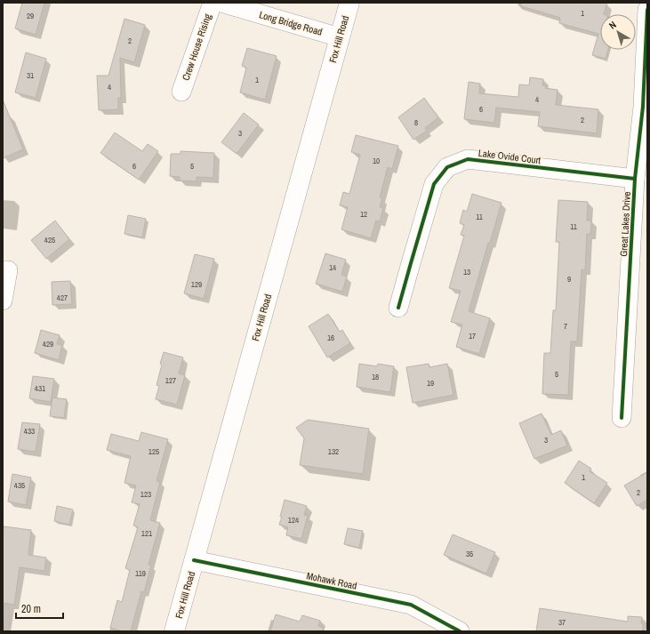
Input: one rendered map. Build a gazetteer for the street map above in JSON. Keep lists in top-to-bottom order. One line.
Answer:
{"streets":{"main road":["Fox Hill Road"],"street":["Long Bridge Road","Crew House Rising","Lake Ovide Court","Great Lakes Drive","Mohawk Road"]},"crossings":[["Long Bridge Road","Fox Hill Road"],["Fox Hill Road","Mohawk Road"],["Lake Ovide Court","Great Lakes Drive"]],"house_numbers":["1","29","2","31","1","4","4","6","2","8","3","10","6","5","12","11","11","425","14","13","9","129","427","7","17","16","429","5","18","127","19","431","433","3","125","132","1","435","2","123","124","121","35","119","37"],"scale_bar":"20 m","north":"top left"}
